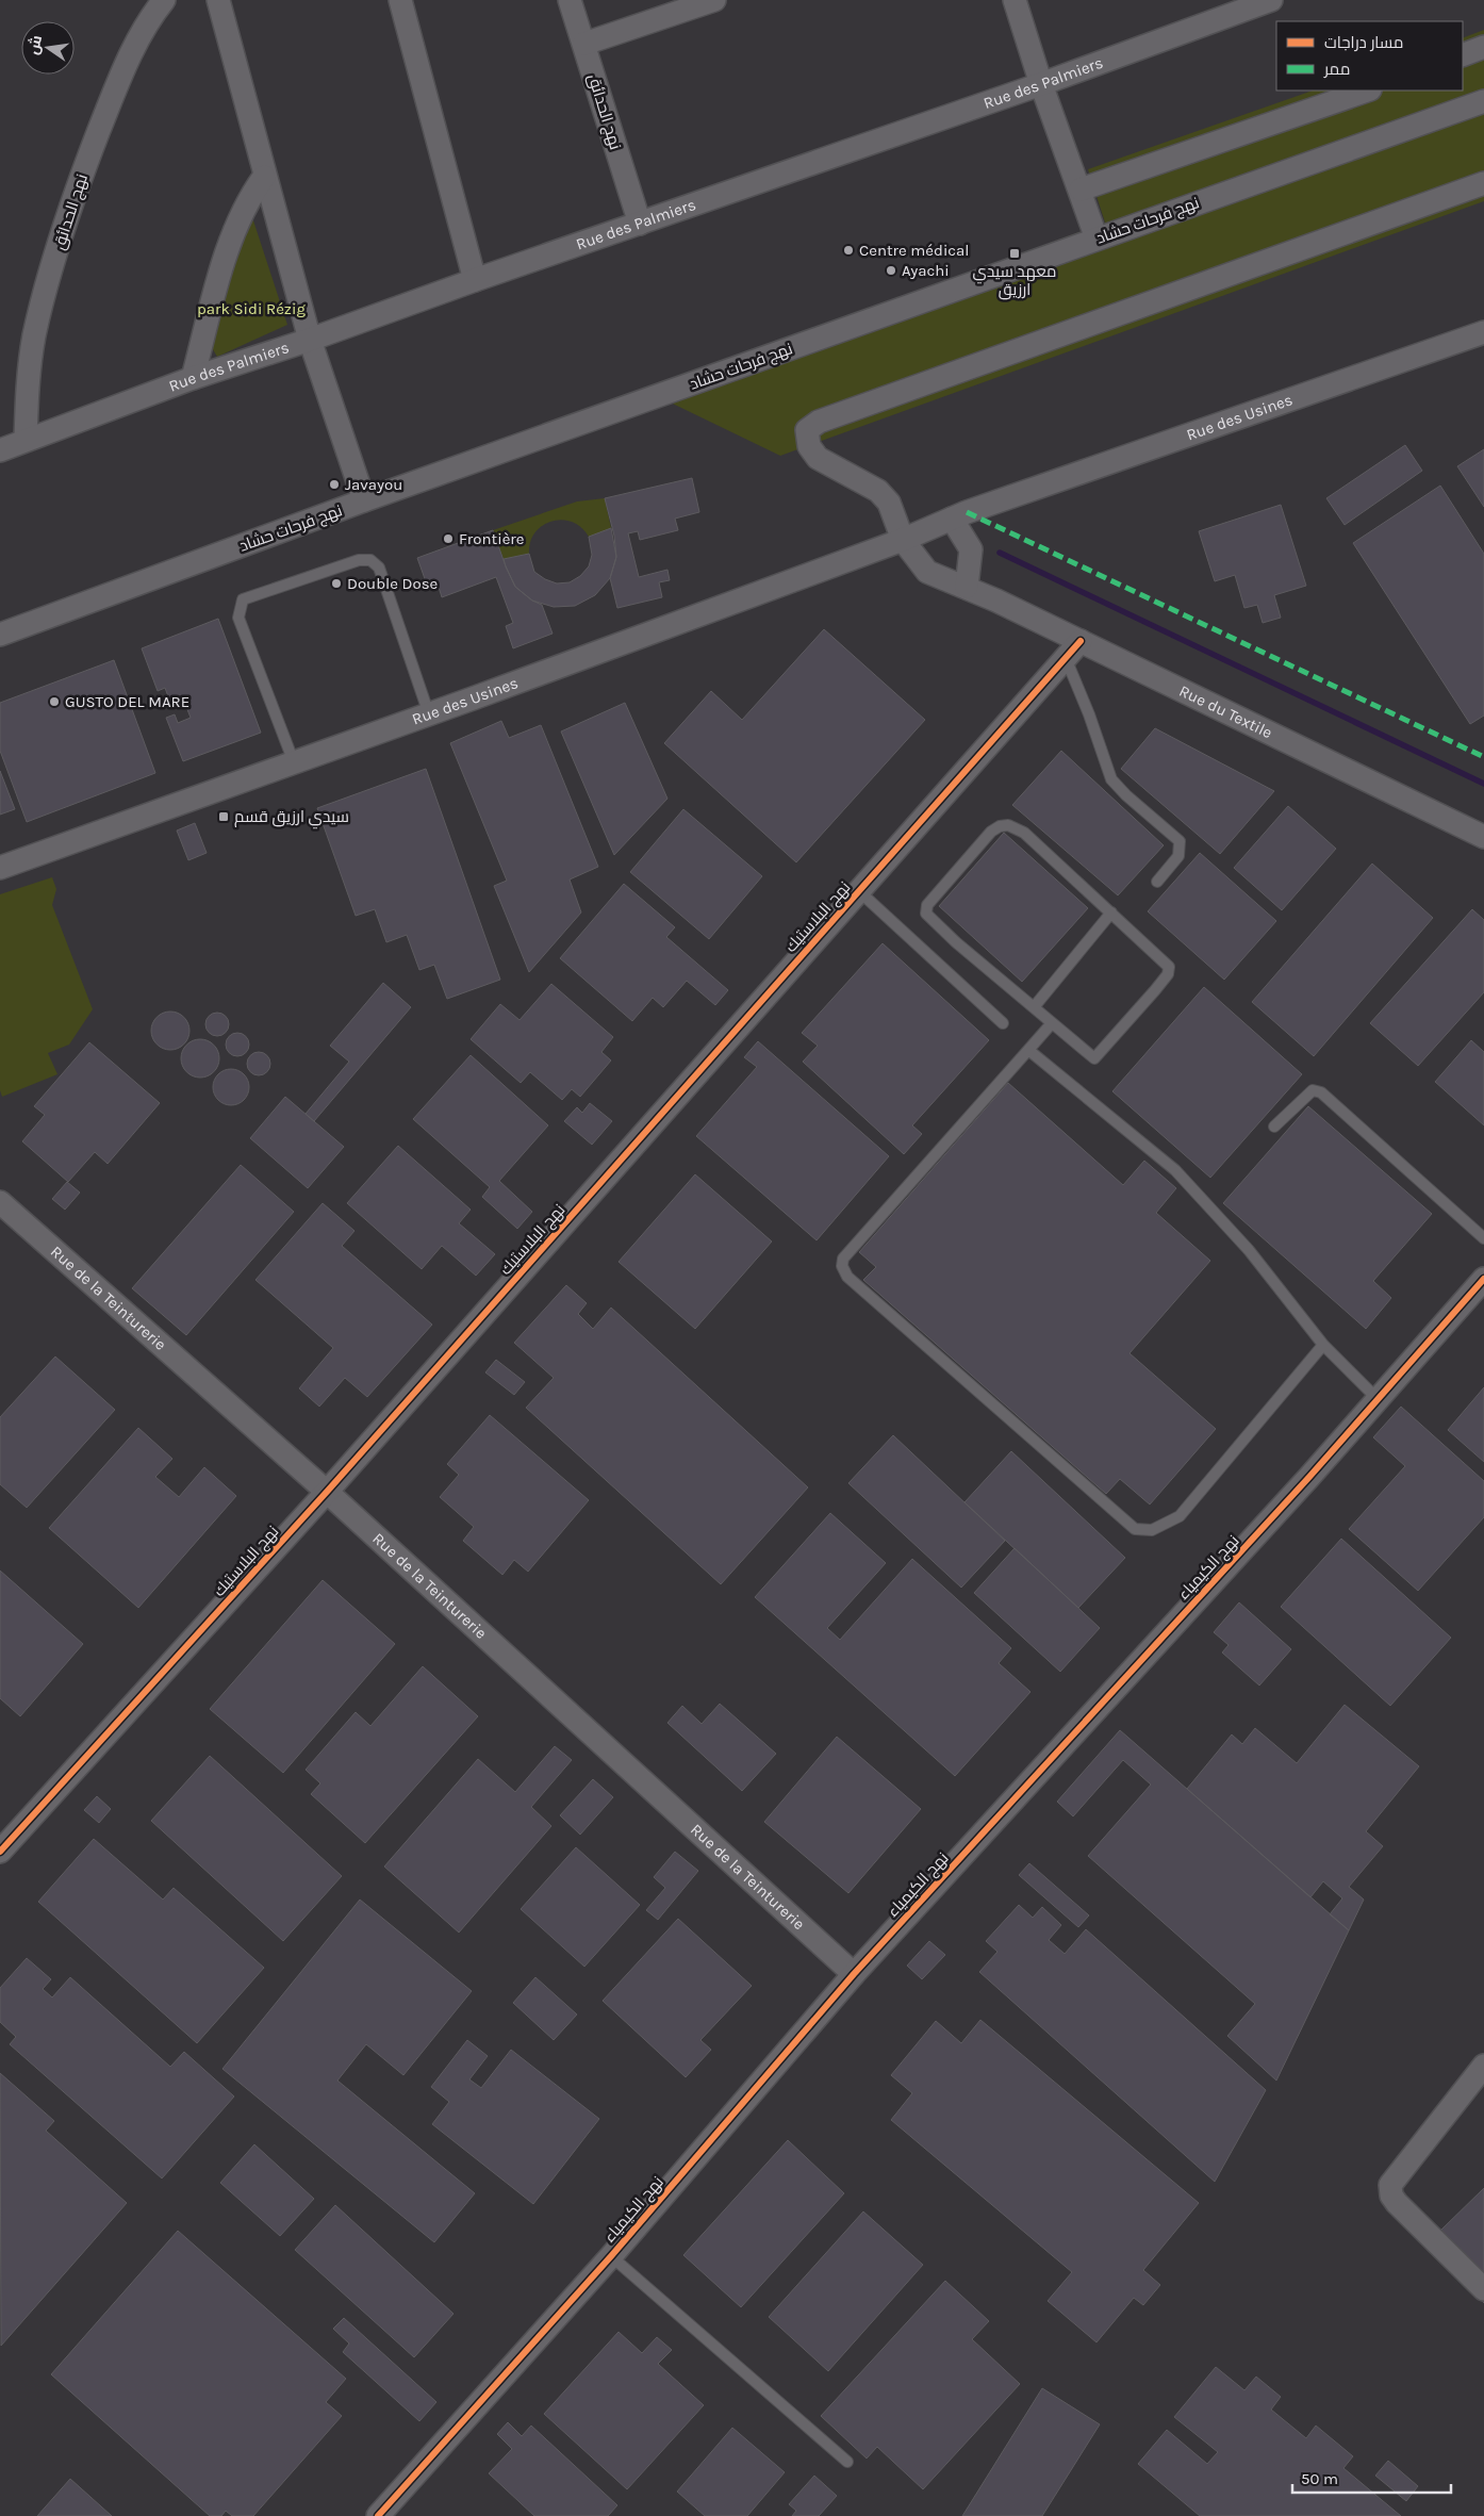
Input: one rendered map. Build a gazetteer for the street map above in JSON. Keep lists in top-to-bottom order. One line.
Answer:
{"streets":{"street":["Rue des Palmiers","نهج الحدائق","نهج فرحات حشاد","Rue des Usines","Rue du Textile","نهج البلاستيك","Rue de la Teinturerie","نهج الكيمياء"]},"crossings":[["Rue des Palmiers","نهج الحدائق"],["Rue des Usines","Rue du Textile"],["Rue du Textile","نهج البلاستيك"],["نهج البلاستيك","Rue de la Teinturerie"],["Rue de la Teinturerie","نهج الكيمياء"]],"parks":["park Sidi Rézig"],"places":{"other":["Centre médical","Ayachi","Javayou","Frontière","Double Dose","GUSTO DEL MARE"],"transit":["معهد سيدي ارزيق","سيدي ارزيق قسم"]},"legend":["مسار دراجات","ممر"],"scale_bar":"50 m","north":"left"}
